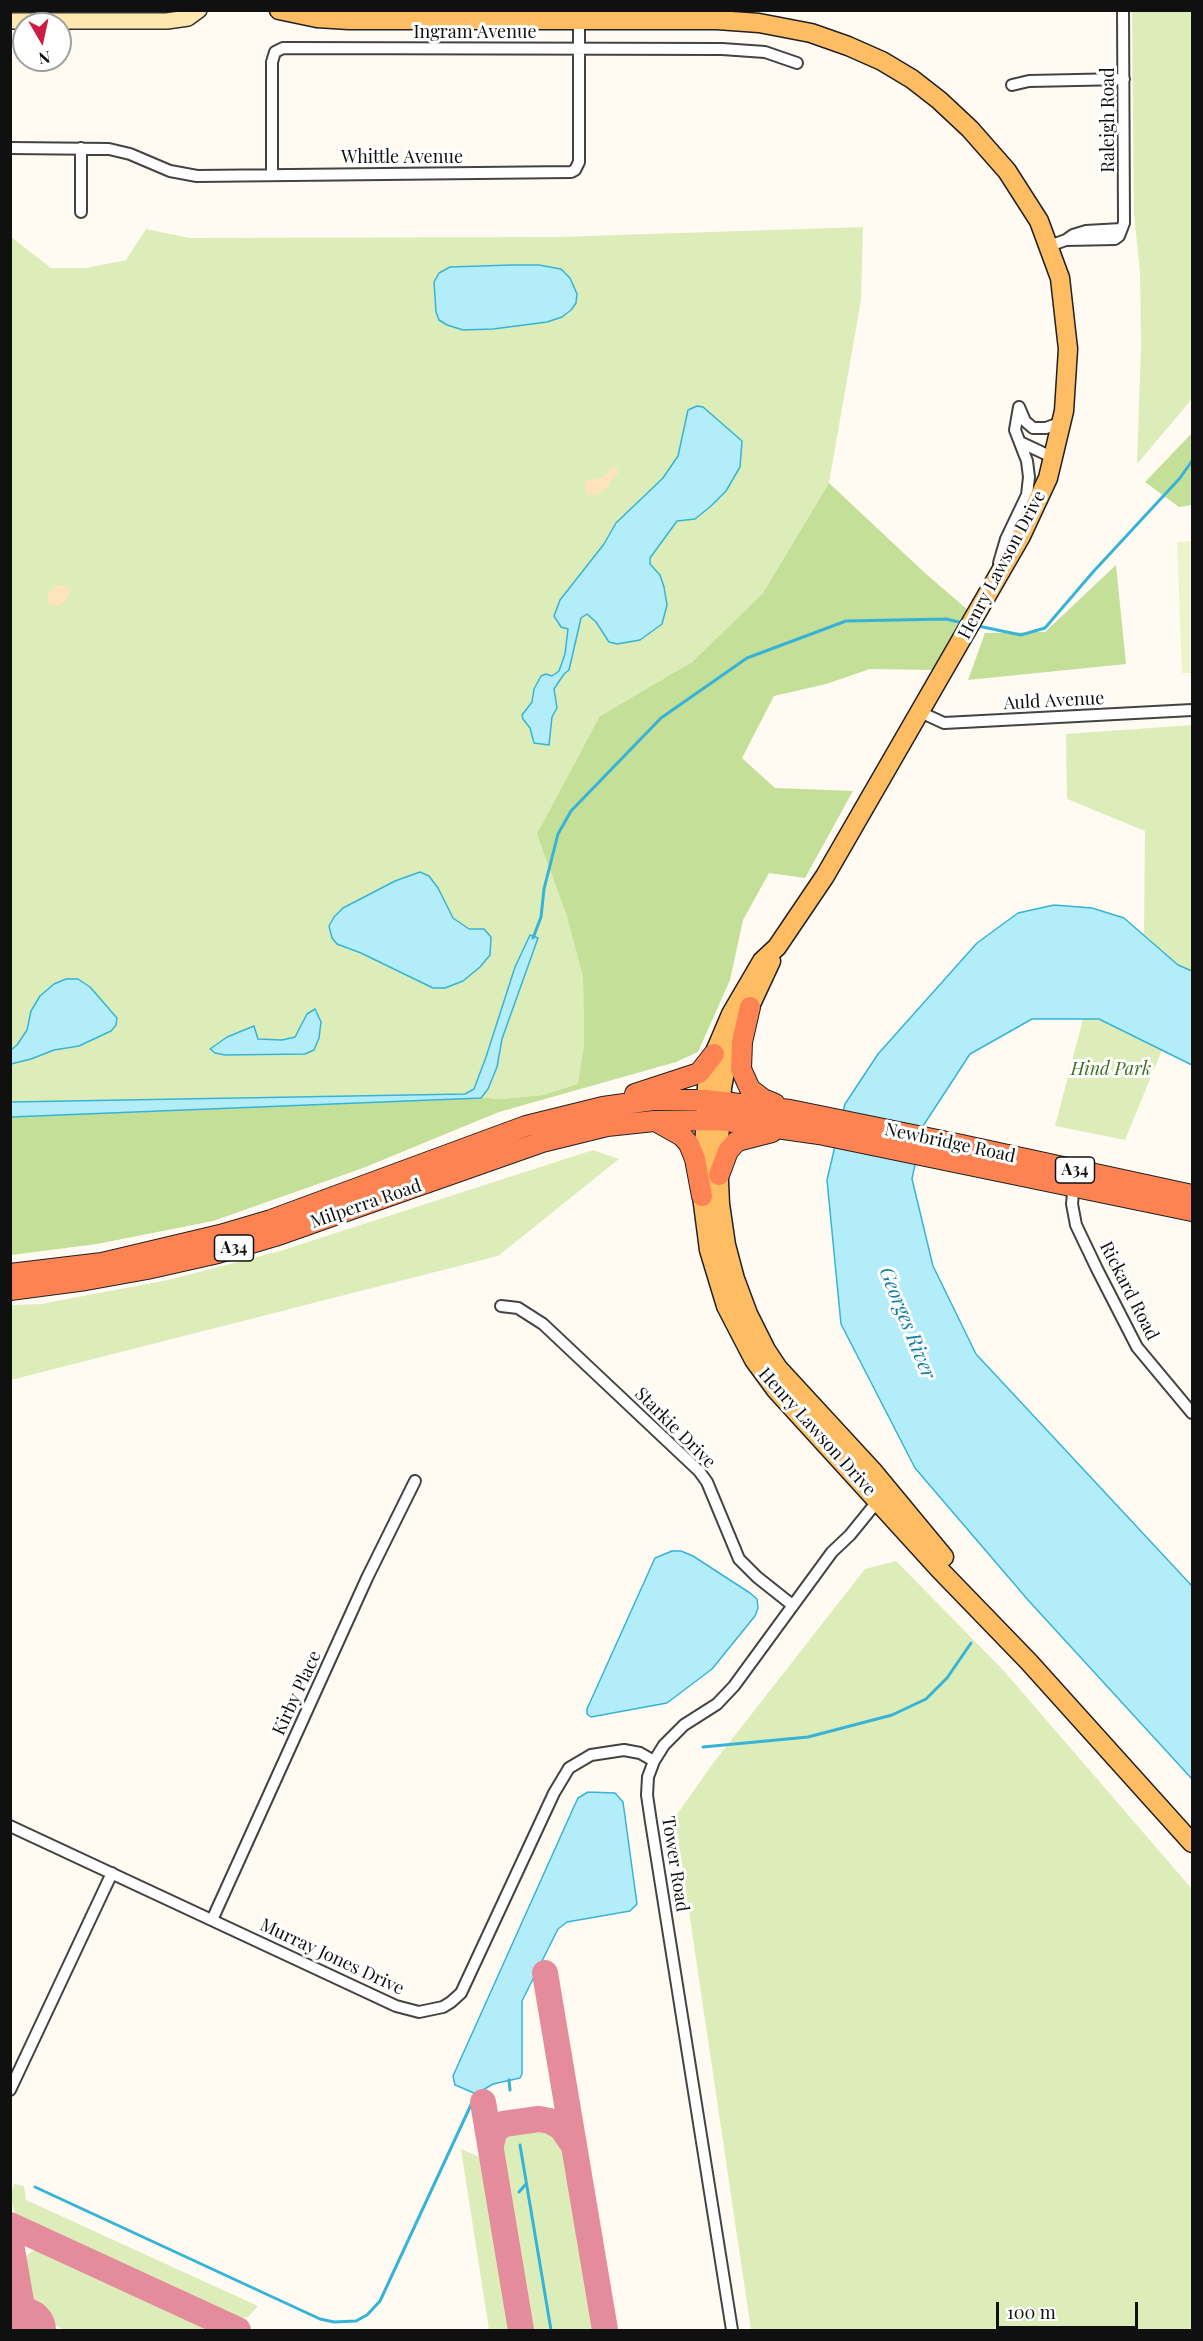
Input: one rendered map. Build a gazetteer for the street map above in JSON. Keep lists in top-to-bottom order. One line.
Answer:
{"streets":{"highway":["Newbridge Road","A34","Milperra Road"],"main road":["Henry Lawson Drive"],"street":["Ingram Avenue","Raleigh Road","Whittle Avenue","Auld Avenue","Rickard Road","Starkie Drive","Kirby Place","Tower Road","Murray Jones Drive"]},"crossings":[["Ingram Avenue","Whittle Avenue"],["Raleigh Road","Henry Lawson Drive"],["Whittle Avenue","Henry Lawson Drive"],["Henry Lawson Drive","Auld Avenue"],["Henry Lawson Drive","Newbridge Road"],["Henry Lawson Drive","Milperra Road"],["Henry Lawson Drive","Tower Road"],["Newbridge Road","Milperra Road"],["Newbridge Road","Rickard Road"],["Starkie Drive","Tower Road"],["Kirby Place","Murray Jones Drive"],["Tower Road","Murray Jones Drive"]],"water":["Georges River"],"parks":["Hind Park"],"scale_bar":"100 m","north":"bottom"}
